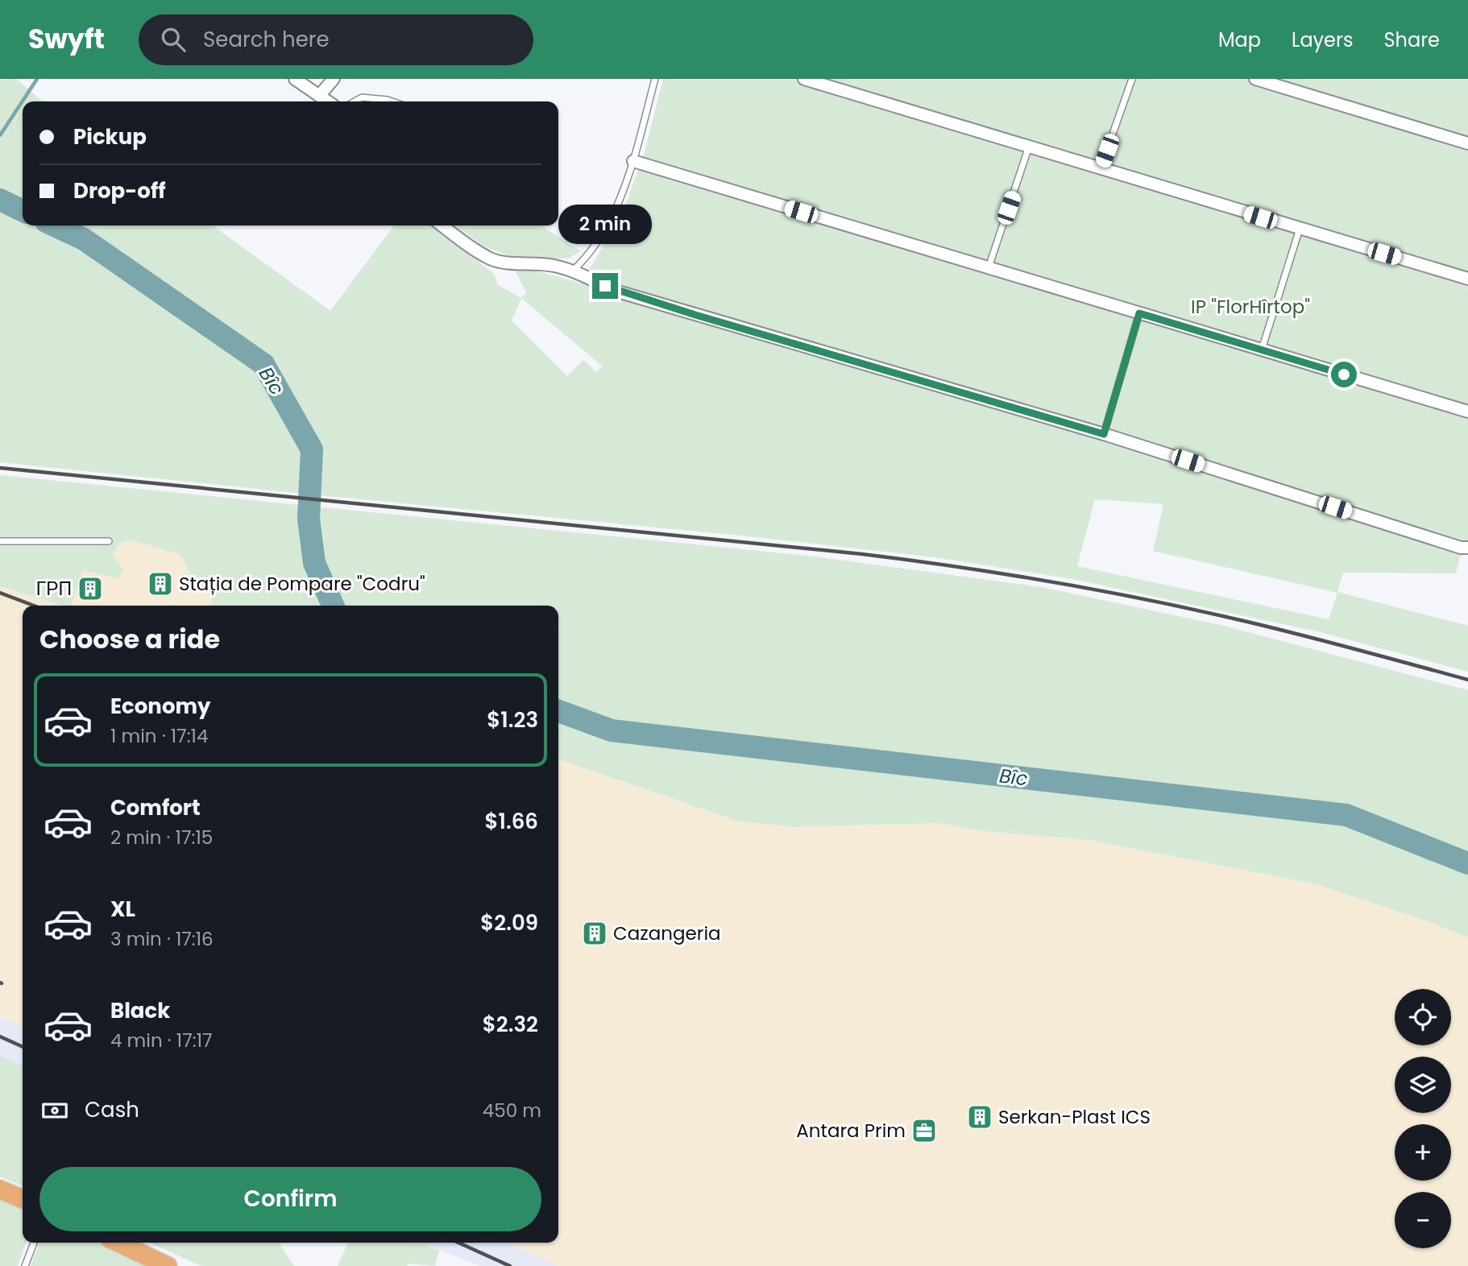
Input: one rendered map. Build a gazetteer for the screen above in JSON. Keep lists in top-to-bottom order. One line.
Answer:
{"water":["Bîc"],"parks":["IP \"FlorHîrtop\""],"places":{"building":["Stația de Pompare \"Codru\"","ГРП","Cazangeria","Serkan-Plast ICS"],"office":["Antara Prim"]},"page":{"header":"Swyft","search":"Search here","nav":["Map","Layers","Share"],"banner":["Pickup","Drop-off"],"bubble":"2 min","heading":"Choose a ride","list":[{"name":"Economy","note":"1 min · 17:14","value":"$1.23"},{"name":"Comfort","note":"2 min · 17:15","value":"$1.66"},{"name":"XL","note":"3 min · 17:16","value":"$2.09"},{"name":"Black","note":"4 min · 17:17","value":"$2.32"}],"map_buttons":["+","−"],"pay":["Cash","450 m"],"buttons":"Confirm"}}
